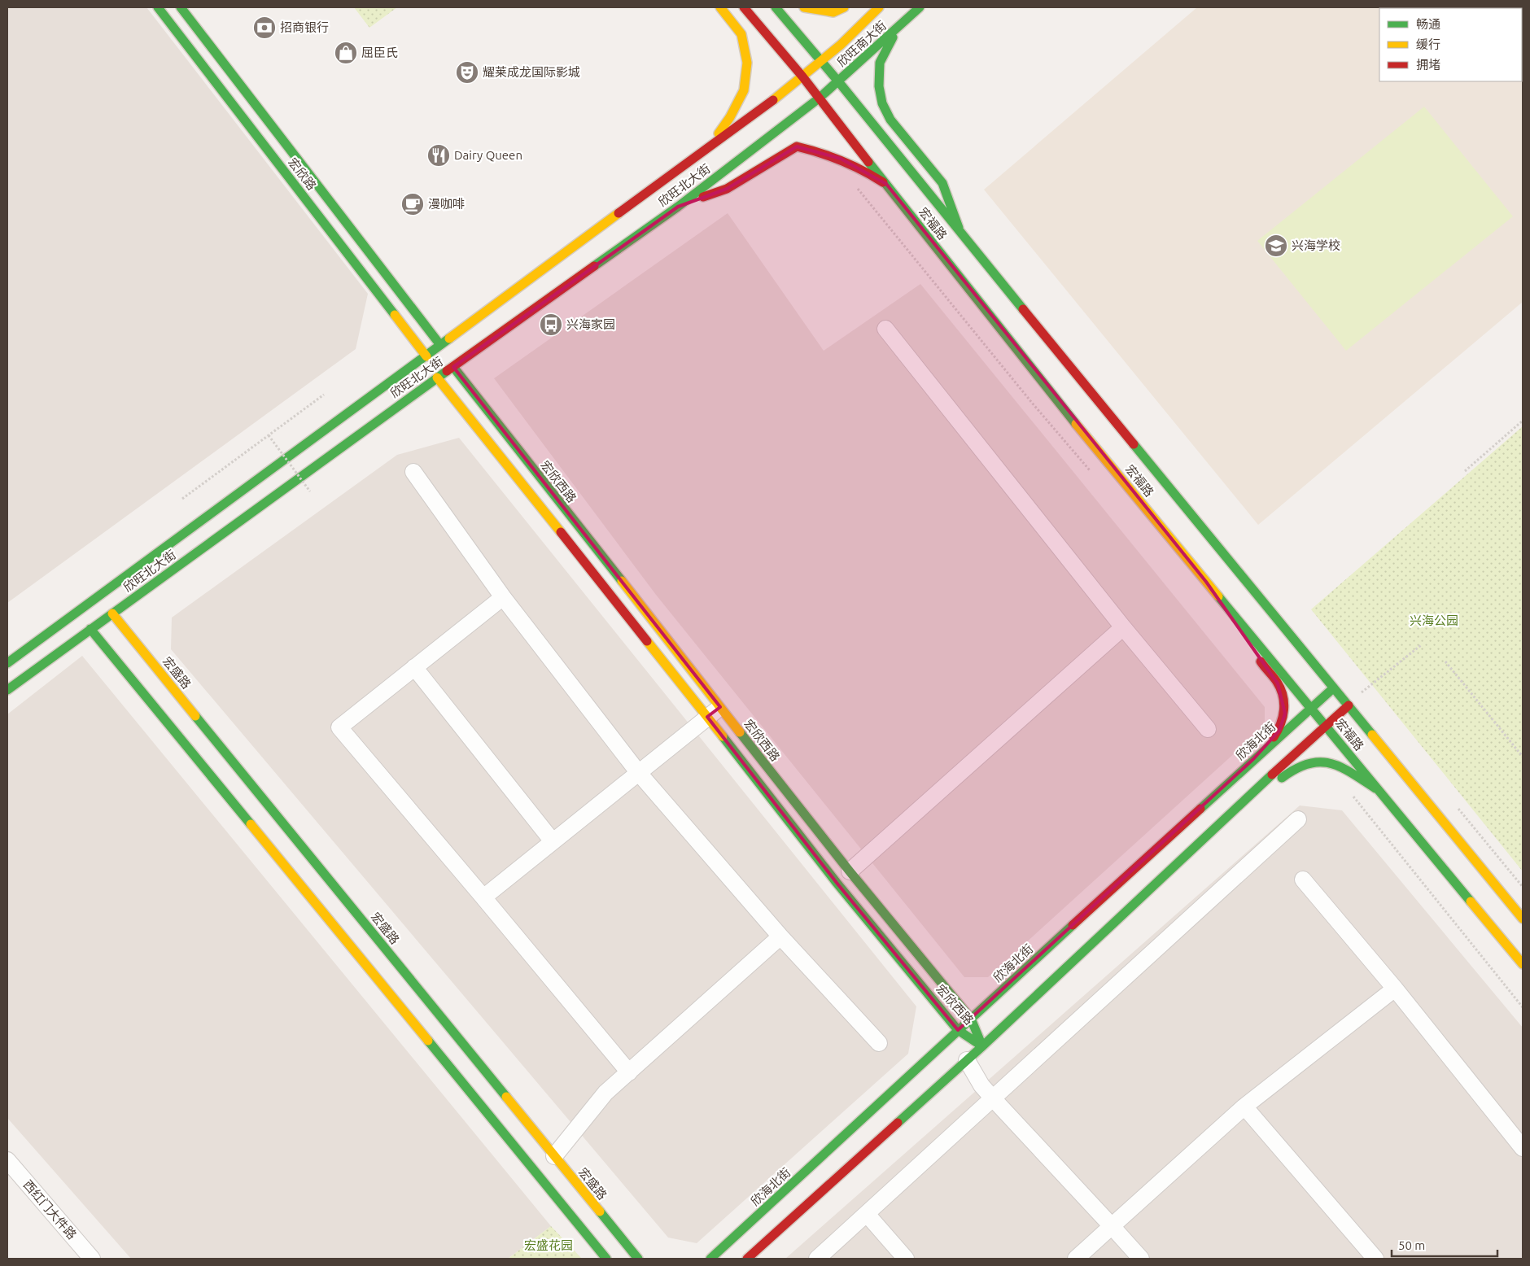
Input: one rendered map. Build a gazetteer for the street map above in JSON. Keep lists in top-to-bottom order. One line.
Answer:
{"streets":{"street":["欣旺南大街","宏欣路","欣旺北大街","宏福路","宏欣西路","宏盛路","欣海北街","西红门大件路"]},"crossings":[["欣旺南大街","欣旺北大街"],["欣旺南大街","宏福路"],["宏欣路","欣旺北大街"],["欣旺北大街","宏福路"],["欣旺北大街","宏欣西路"],["欣旺北大街","宏盛路"],["宏福路","欣海北街"],["宏欣西路","欣海北街"]],"parks":["兴海公园","宏盛花园"],"places":{"bank":["招商银行"],"shop":["屈臣氏"],"theatre":["耀莱成龙国际影城"],"restaurant":["Dairy Queen"],"cafe":["漫咖啡"],"school or university":["兴海学校"],"bus stop":["兴海家园"]},"legend":["畅通","缓行","拥堵"],"scale_bar":"50 m"}
